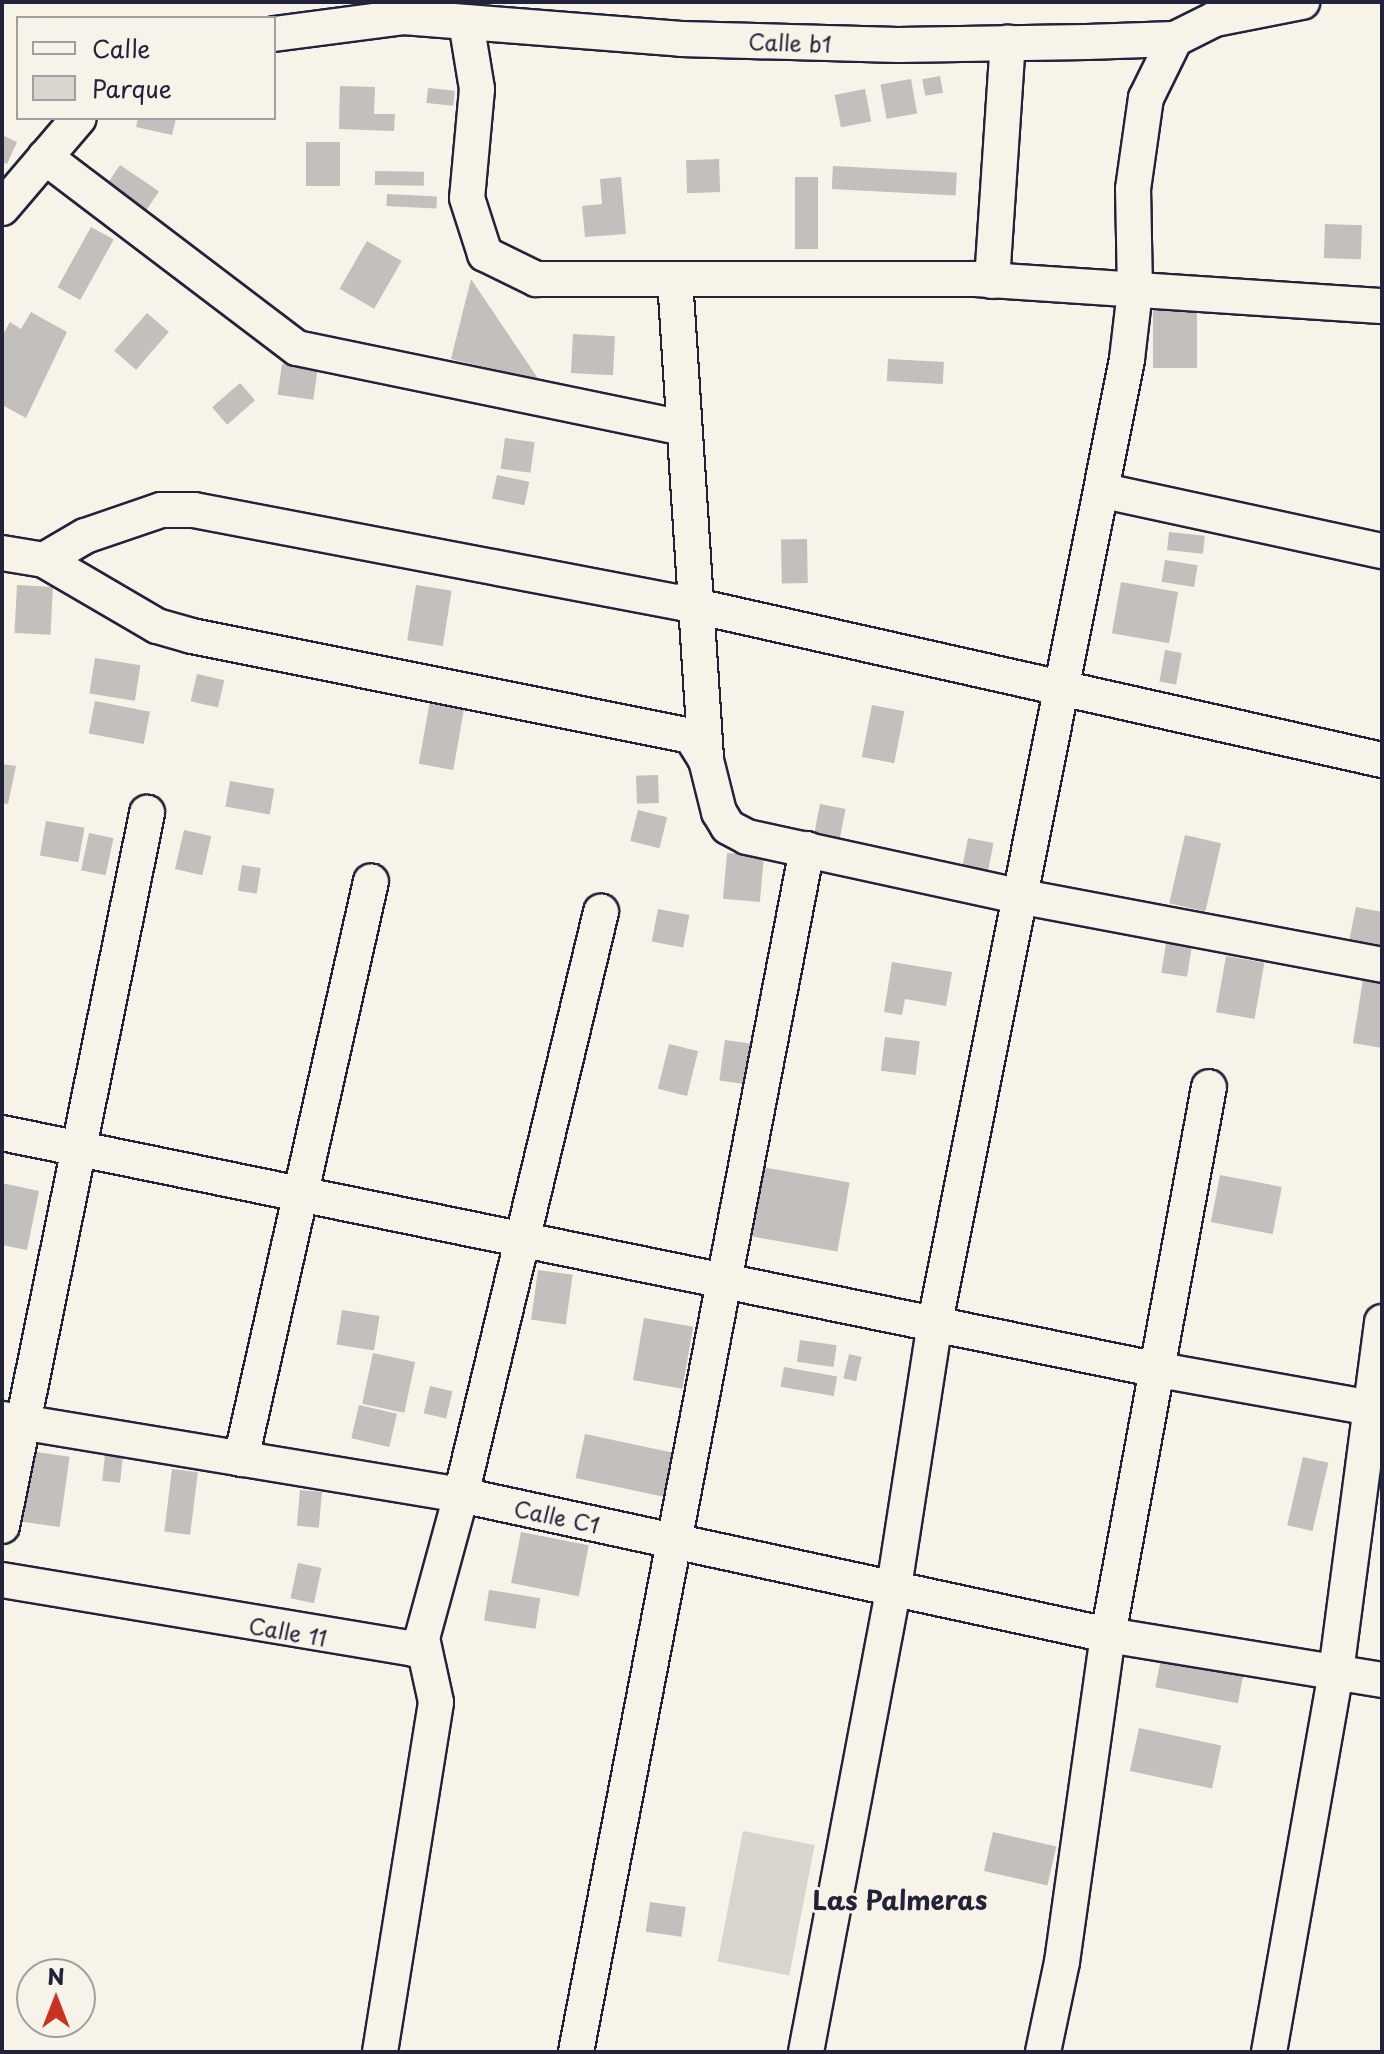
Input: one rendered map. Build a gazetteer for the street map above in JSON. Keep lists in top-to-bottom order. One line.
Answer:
{"streets":{"street":["Calle b1","Calle C1","Calle 11"]},"districts":["Las Palmeras"],"legend":["Calle","Parque"],"north":"top"}
